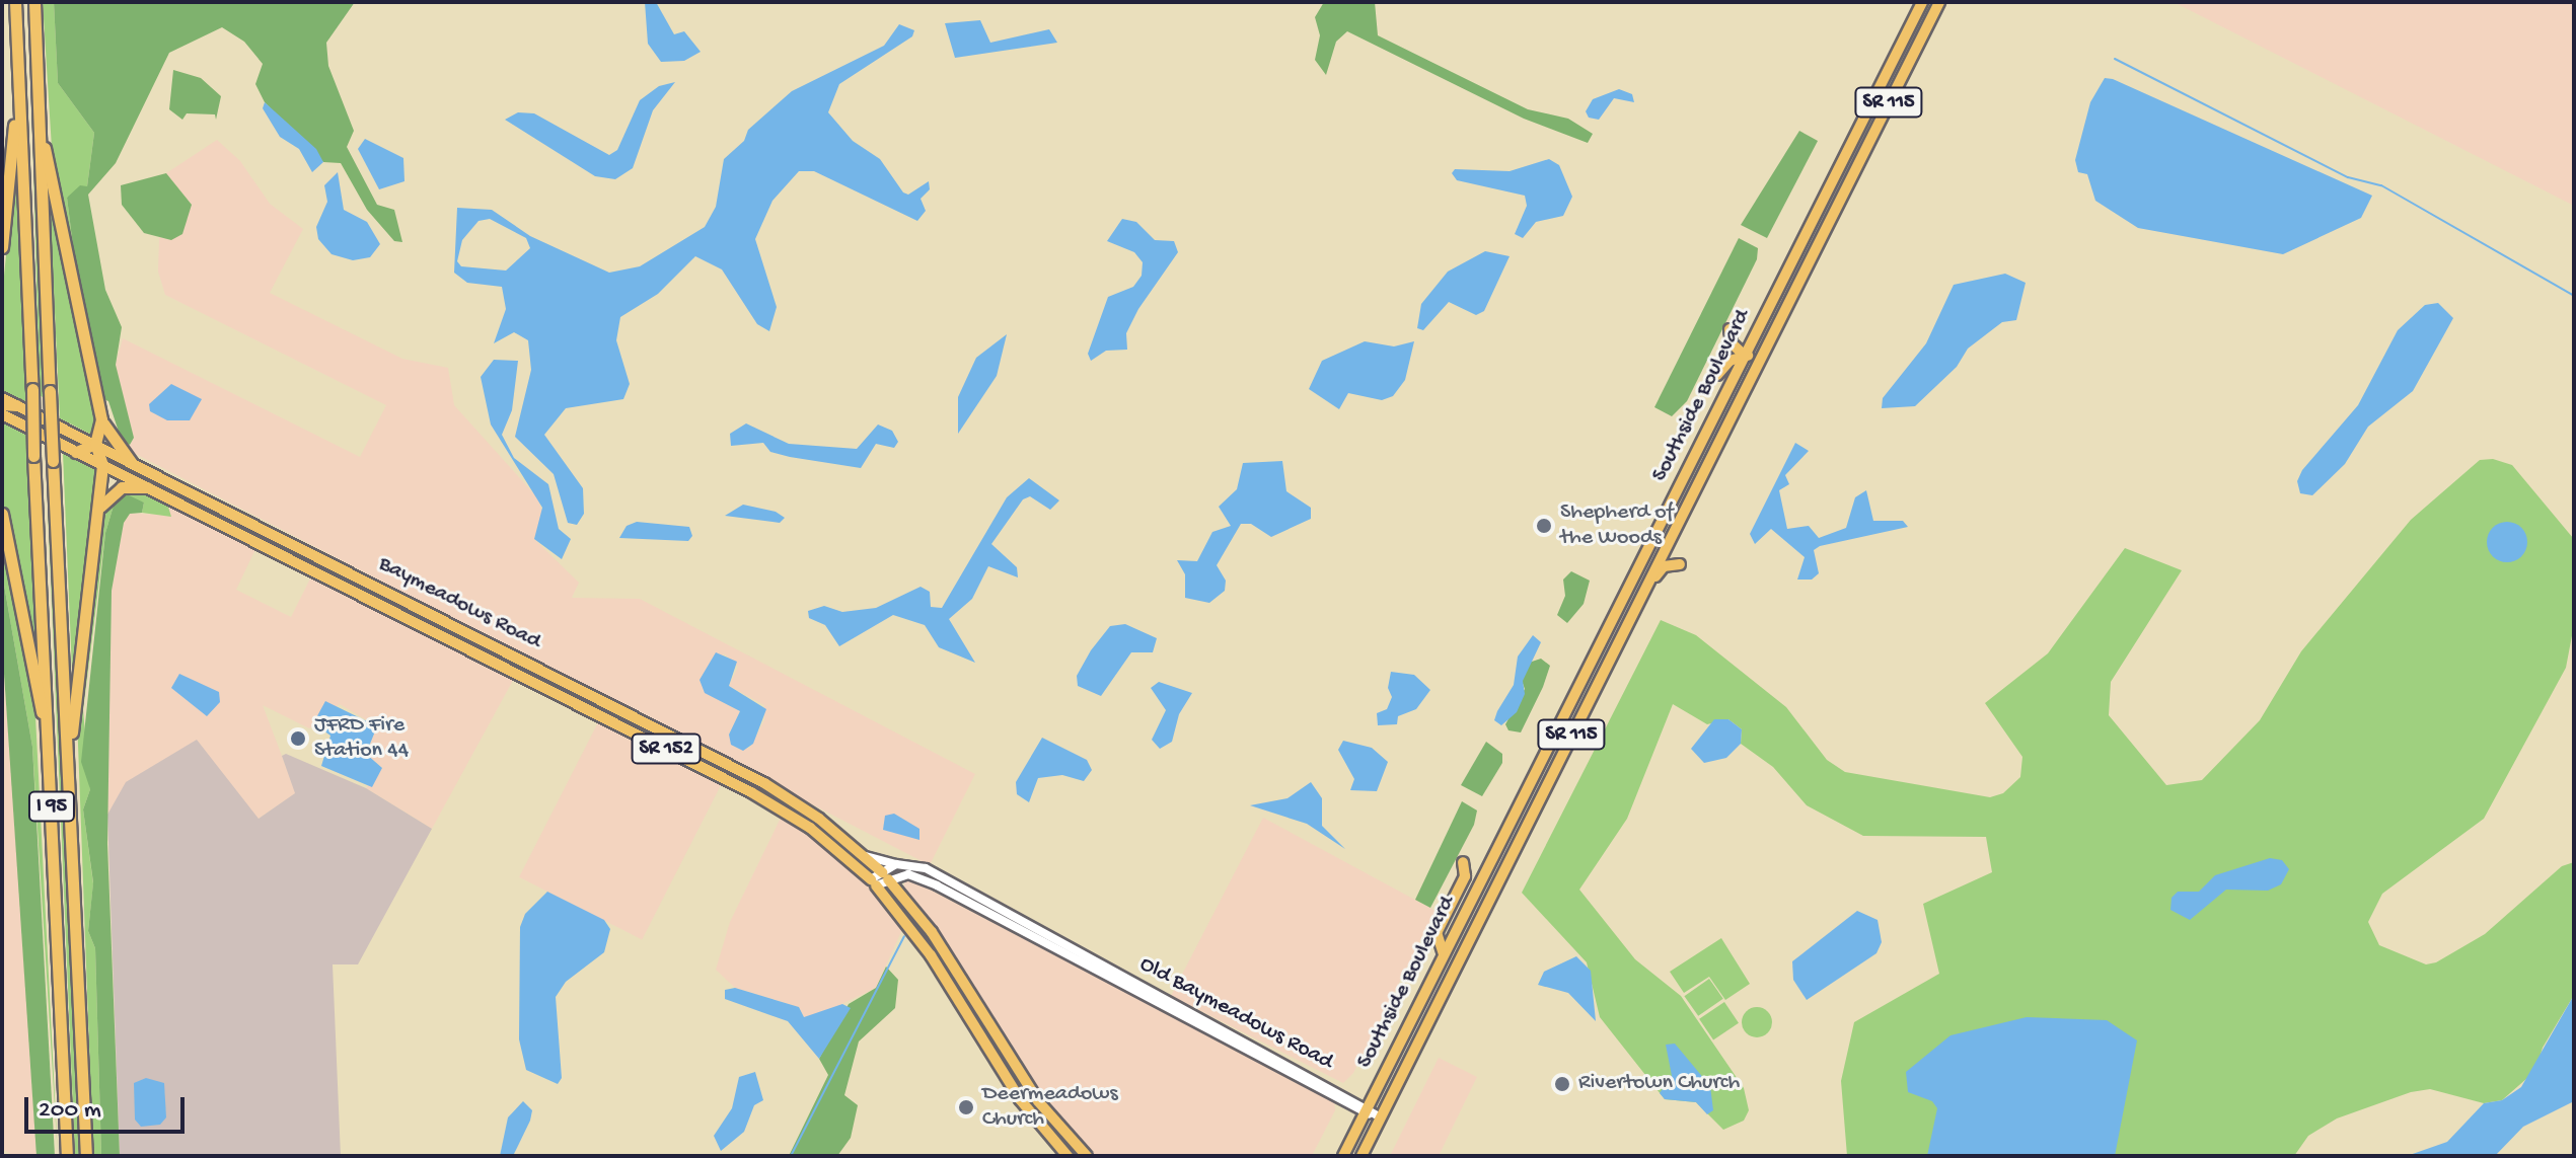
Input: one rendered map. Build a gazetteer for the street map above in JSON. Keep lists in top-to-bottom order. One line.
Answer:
{"streets":{"highway":["I 95"],"main road":["SR 115","Southside Boulevard","Baymeadows Road","SR 152"],"street":["Old Baymeadows Road"]},"crossings":[["Southside Boulevard","Old Baymeadows Road"],["Baymeadows Road","Old Baymeadows Road"]],"places":["Shepherd of the Woods","JFRD Fire Station 44","Rivertown Church","Deermeadows Church"],"scale_bar":"200 m"}
